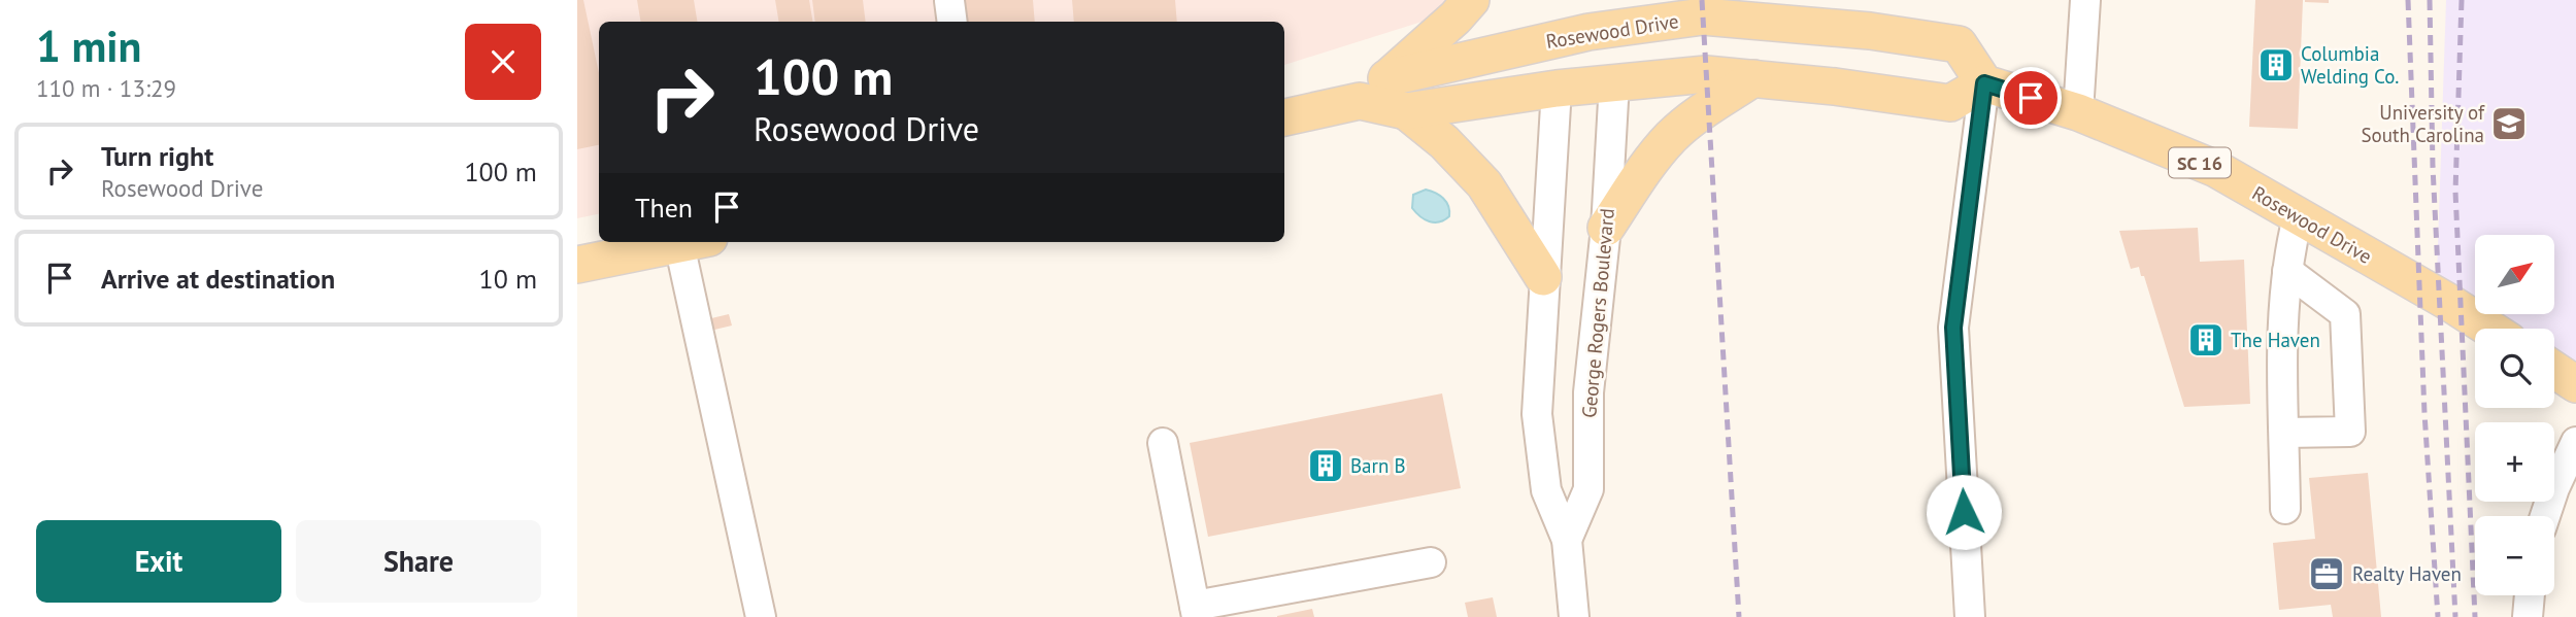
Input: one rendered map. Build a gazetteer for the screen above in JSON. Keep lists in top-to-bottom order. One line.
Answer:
{"streets":{"main road":["Rosewood Drive","SC 16"],"street":["George Rogers Boulevard"]},"crossings":[["Rosewood Drive","George Rogers Boulevard"]],"places":{"building":["Columbia Welding Co.","The Haven","Barn B"],"school or university":["University of South Carolina"],"office":["Realty Haven"]},"north":"top right","page":{"heading":["1 min","110 m · 13:29"],"turn":["100 m","Rosewood Drive"],"list":[{"name":"Turn right","note":"Rosewood Drive","value":"100 m"},{"name":"Arrive at destination","value":"10 m"}],"then":"Then","map_buttons":["+","−"],"buttons":["Exit","Share"]}}
